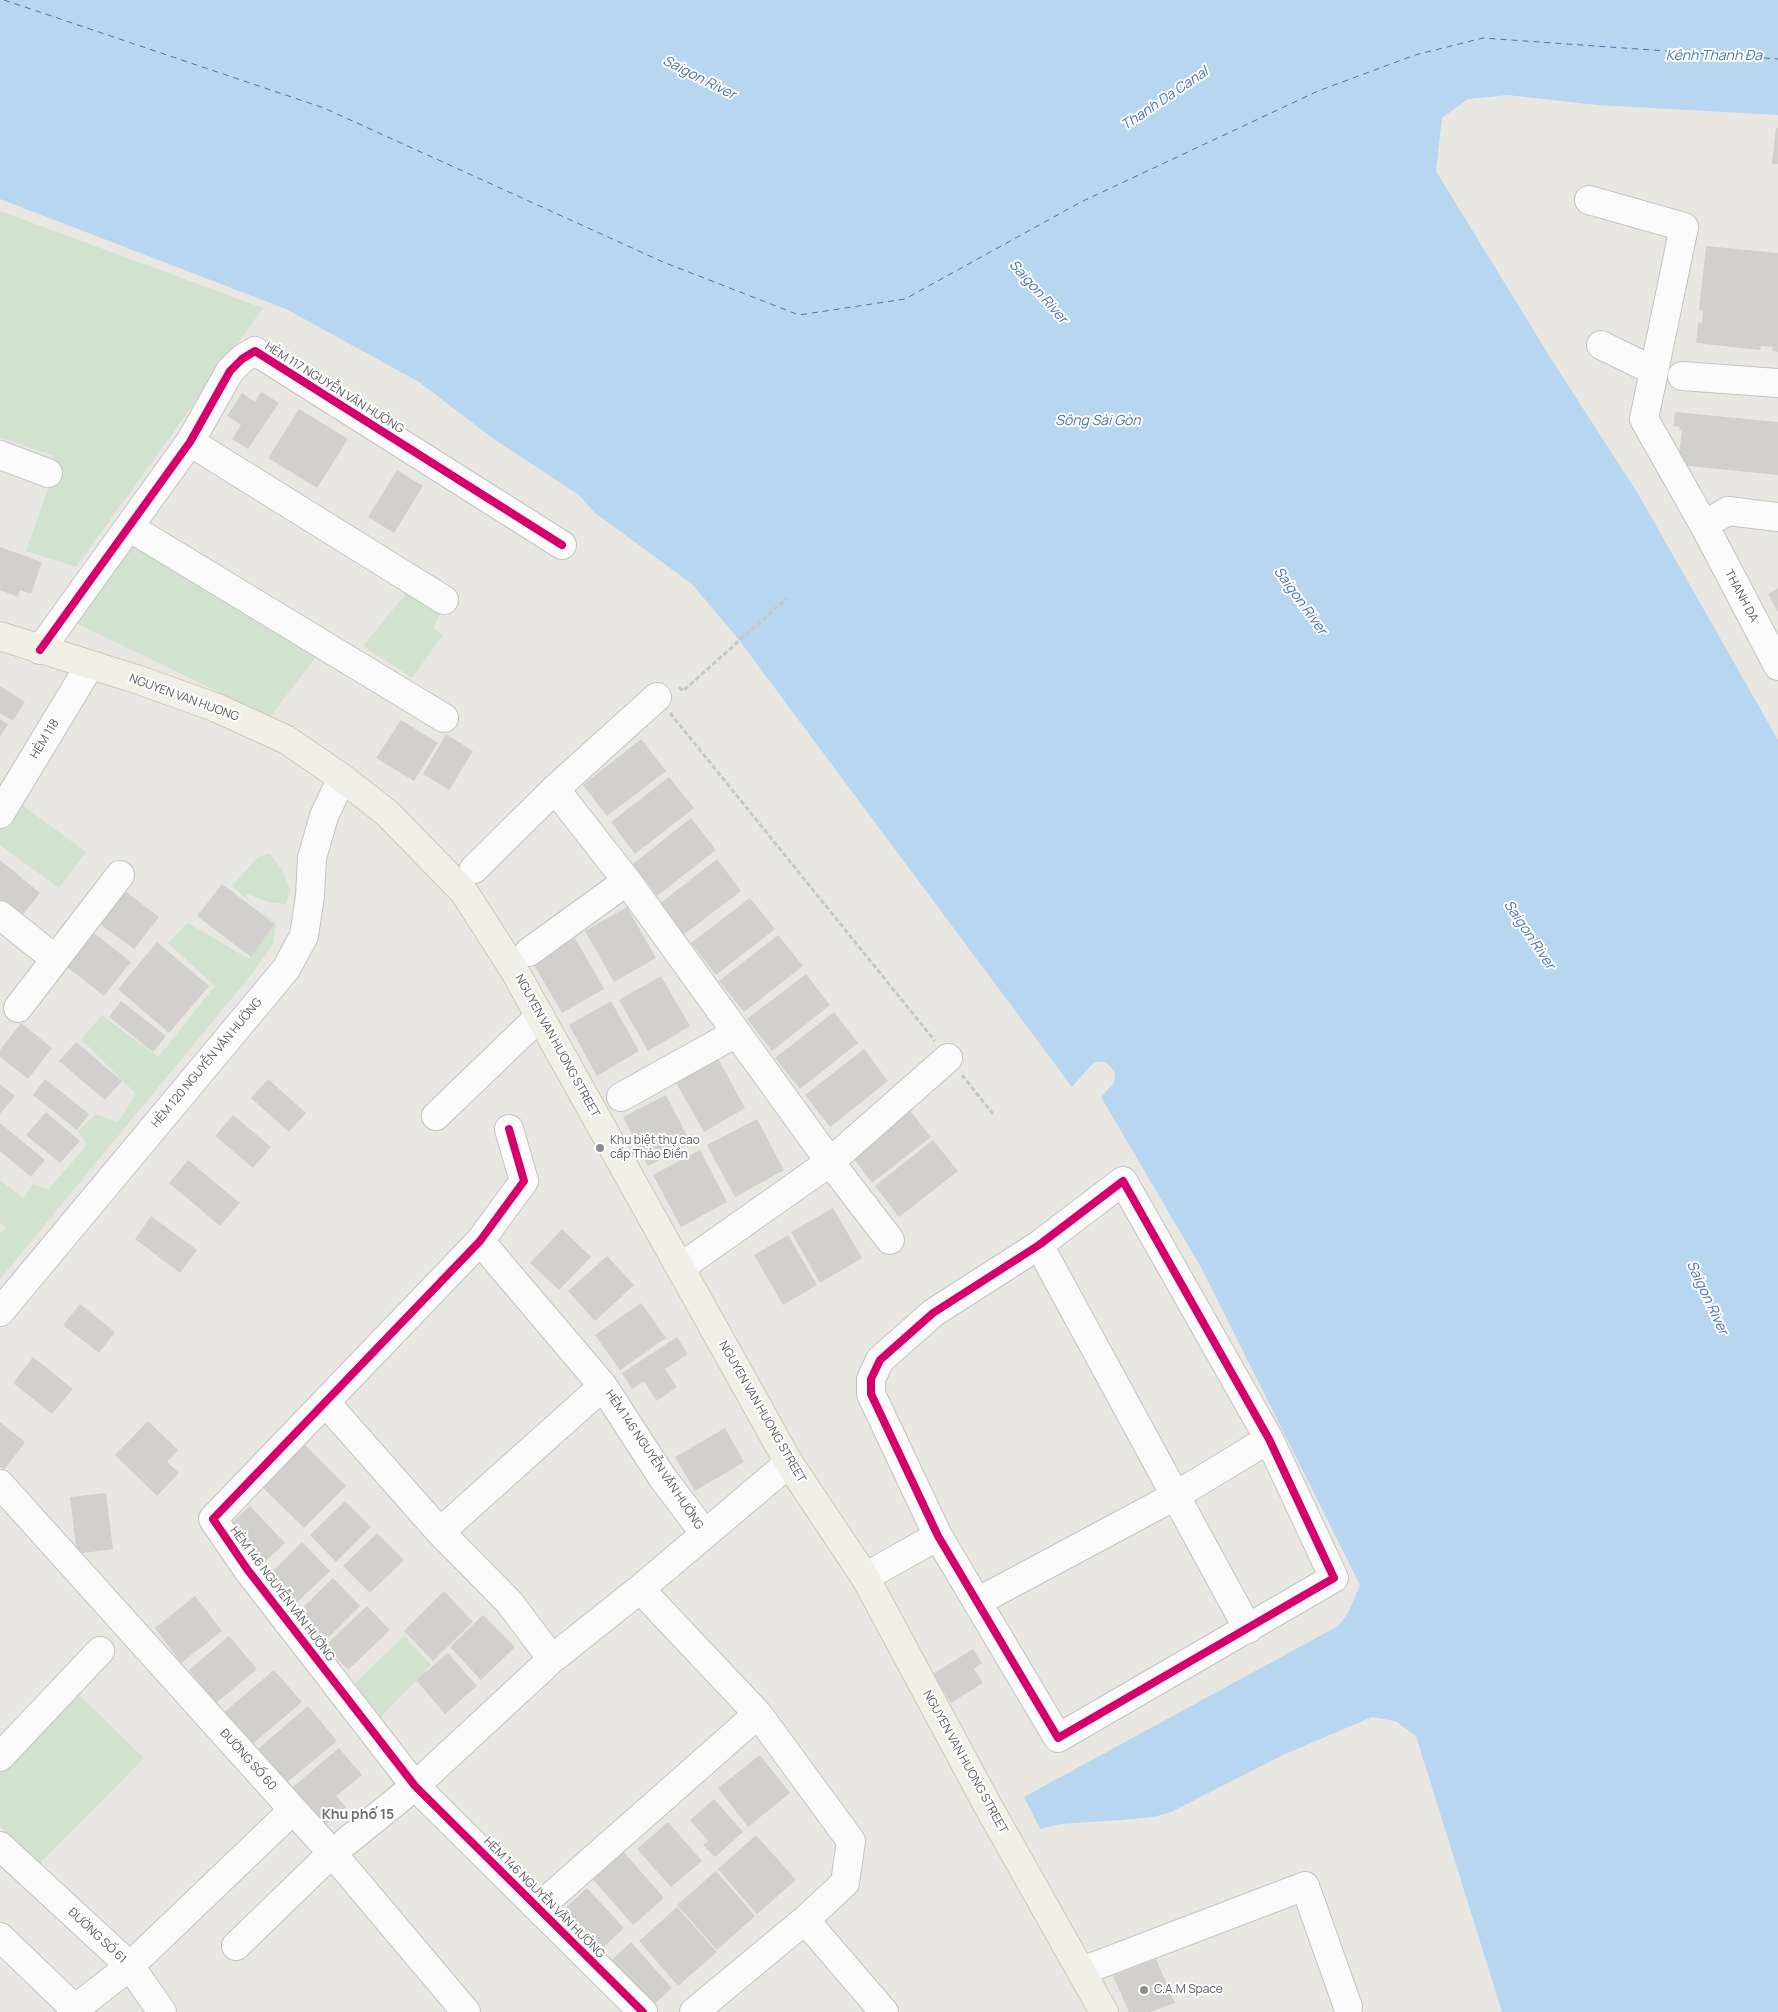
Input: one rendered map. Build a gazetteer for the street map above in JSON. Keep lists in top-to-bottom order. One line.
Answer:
{"streets":{"main road":["NGUYEN VAN HUONG","NGUYEN VAN HUONG STREET"],"street":["HẺM 117 NGUYỄN VĂN HƯỞNG","THANH DA","HẺM 118","HẺM 120 NGUYỄN VĂN HƯỞNG","HẺM 146 NGUYỄN VĂN HƯỞNG","ĐƯỜNG SỐ 60","ĐƯỜNG SỐ 61"]},"crossings":[["HẺM 117 NGUYỄN VĂN HƯỞNG","NGUYEN VAN HUONG"],["NGUYEN VAN HUONG","HẺM 118"],["NGUYEN VAN HUONG","NGUYEN VAN HUONG STREET"],["NGUYEN VAN HUONG","HẺM 120 NGUYỄN VĂN HƯỞNG"],["NGUYEN VAN HUONG STREET","HẺM 146 NGUYỄN VĂN HƯỞNG"],["HẺM 146 NGUYỄN VĂN HƯỞNG","ĐƯỜNG SỐ 60"]],"districts":["Khu phố 15"],"water":["Kênh Thanh Đa","Saigon River","Thanh Da Canal","Sông Sài Gòn"],"places":["Khu biệt thự cao cấp Thảo Điền","C.A.M Space"]}
